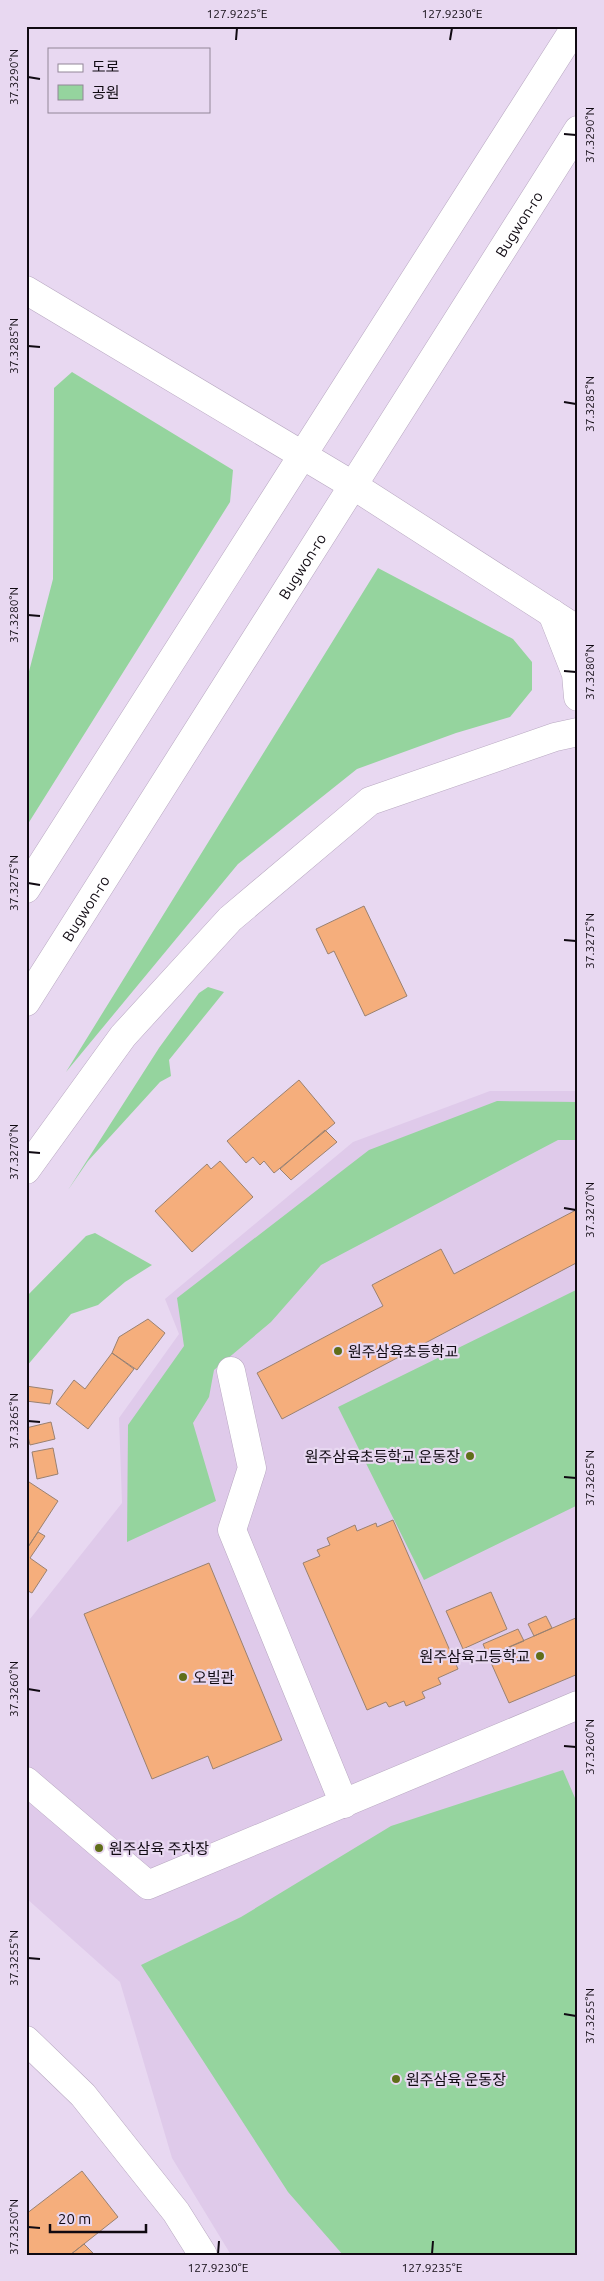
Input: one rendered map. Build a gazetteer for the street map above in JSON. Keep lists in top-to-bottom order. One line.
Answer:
{"streets":{"street":["Bugwon-ro"]},"places":["원주삼육초등학교","원주삼육초등학교 운동장","원주삼육고등학교","오빌관","원주삼육 주차장","원주삼육 운동장"],"legend":["도로","공원"],"scale_bar":"20 m","coordinates":["127.9225°E","127.9230°E","37.3290°N","37.3285°N","37.3280°N","37.3275°N","37.3270°N","37.3265°N","37.3260°N","37.3255°N","37.3250°N","127.9235°E"]}
